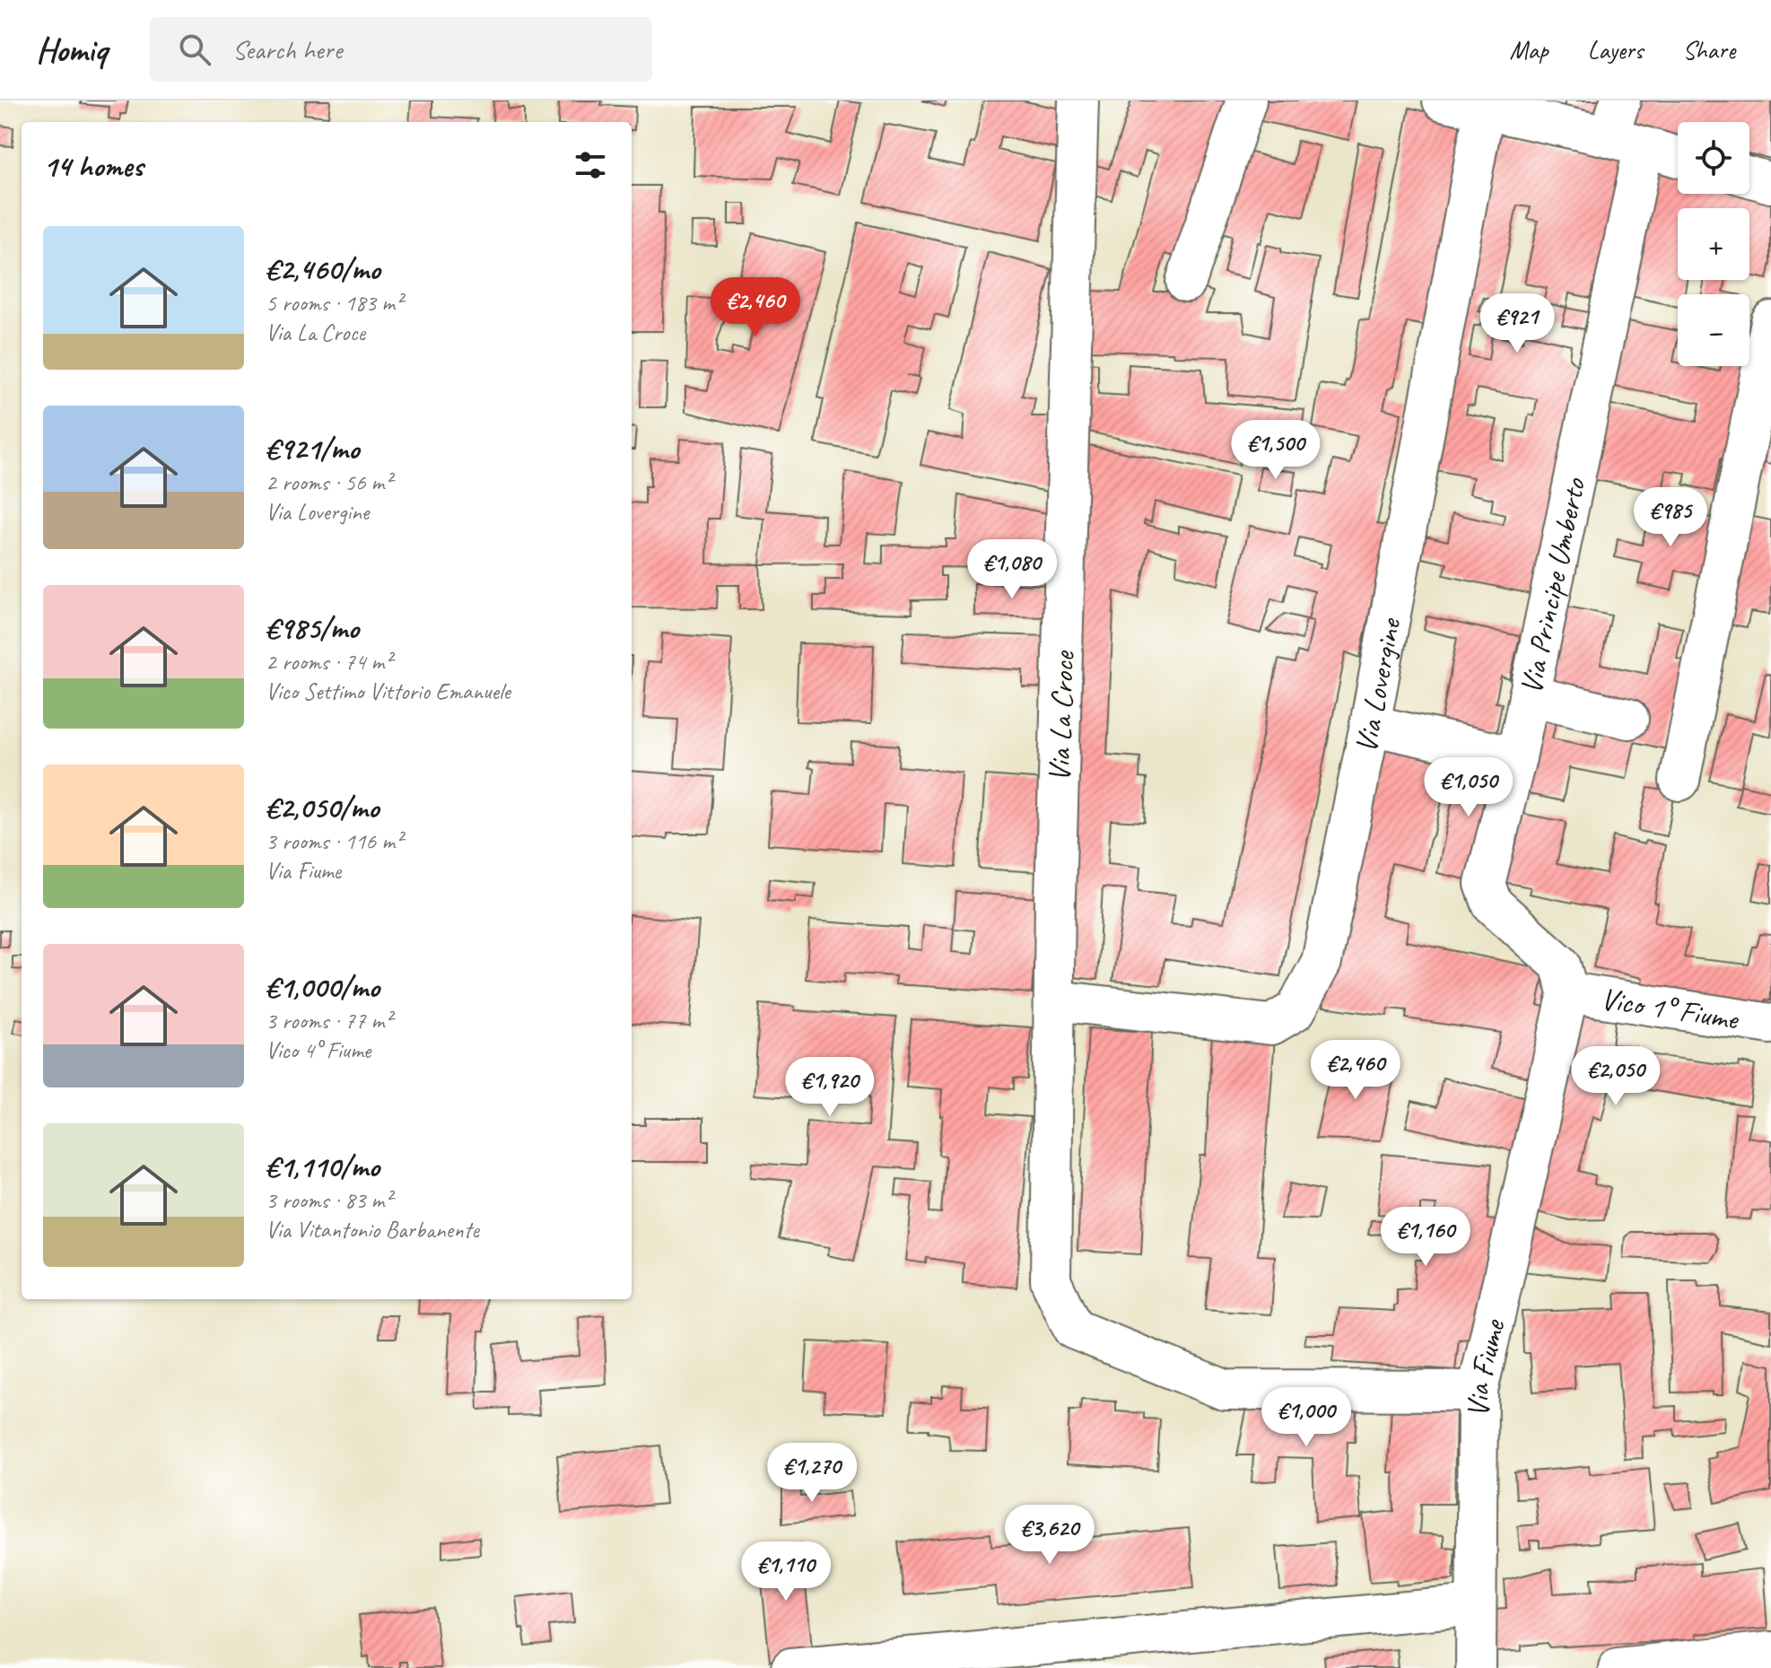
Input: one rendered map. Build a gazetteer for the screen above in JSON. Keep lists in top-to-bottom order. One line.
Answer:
{"streets":{"street":["Via Principe Umberto","Via Lovergine","Via La Croce","Vico 1° Fiume","Via Fiume"]},"crossings":[["Via Principe Umberto","Vico 1° Fiume"],["Via Principe Umberto","Via Fiume"],["Via Lovergine","Via La Croce"],["Via La Croce","Via Fiume"],["Vico 1° Fiume","Via Fiume"]],"page":{"header":"Homiq","search":"Search here","nav":["Map","Layers","Share"],"map_buttons":["+","−"],"heading":"14 homes","list":[{"name":"€2,460/mo","note":"5 rooms · 183 m² · Via La Croce"},{"name":"€921/mo","note":"2 rooms · 56 m² · Via Lovergine"},{"name":"€985/mo","note":"2 rooms · 74 m² · Vico Settimo Vittorio Emanuele"},{"name":"€2,050/mo","note":"3 rooms · 116 m² · Via Fiume"},{"name":"€1,000/mo","note":"3 rooms · 77 m² · Vico 4° Fiume"},{"name":"€1,110/mo","note":"3 rooms · 83 m² · Via Vitantonio Barbanente"}],"price":["€2,460","€921","€1,500","€985","€1,080","€1,050","€2,460","€2,050","€1,920","€1,160","€1,000","€1,270","€3,620","€1,110"]}}
